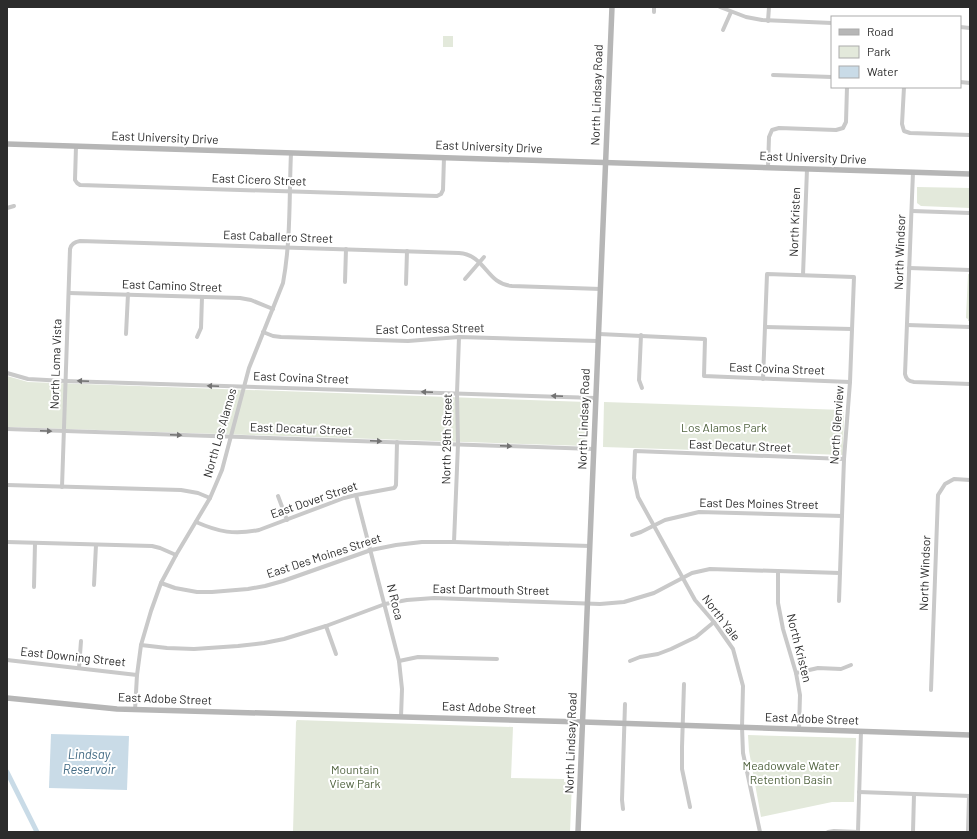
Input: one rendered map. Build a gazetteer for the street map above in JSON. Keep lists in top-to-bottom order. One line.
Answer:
{"streets":{"main road":["North Lindsay Road","East University Drive","East Adobe Street"],"street":["East Cicero Street","North Kristen","East Caballero Street","North Windsor","East Camino Street","East Contessa Street","North Loma Vista","East Covina Street","North Glenview","East Decatur Street","North Los Alamos","North 29th Street","East Dover Street","East Des Moines Street","East Dartmouth Street","N Roca","North Yale","East Downing Street"]},"crossings":[["North Lindsay Road","East University Drive"],["North Lindsay Road","East Caballero Street"],["North Lindsay Road","East Contessa Street"],["North Lindsay Road","East Covina Street"],["North Lindsay Road","East Decatur Street"],["North Lindsay Road","East Des Moines Street"],["North Lindsay Road","East Dartmouth Street"],["North Lindsay Road","East Adobe Street"],["East University Drive","East Cicero Street"],["East University Drive","North Kristen"],["East University Drive","North Windsor"],["East University Drive","North Los Alamos"],["East Cicero Street","North Los Alamos"],["North Kristen","North Glenview"],["North Kristen","East Dartmouth Street"],["North Kristen","East Adobe Street"],["East Caballero Street","North Loma Vista"],["East Caballero Street","North Los Alamos"],["East Camino Street","North Loma Vista"],["East Camino Street","North Los Alamos"],["East Contessa Street","North Los Alamos"],["East Contessa Street","North 29th Street"],["North Loma Vista","East Covina Street"],["North Loma Vista","East Decatur Street"],["East Covina Street","North Glenview"],["East Covina Street","North Los Alamos"],["East Covina Street","North 29th Street"],["North Glenview","East Decatur Street"],["North Glenview","East Des Moines Street"],["North Glenview","East Dartmouth Street"],["East Decatur Street","North Los Alamos"],["East Decatur Street","North 29th Street"],["East Decatur Street","East Dover Street"],["East Decatur Street","North Yale"],["North Los Alamos","East Dover Street"],["North Los Alamos","East Des Moines Street"],["North Los Alamos","East Dartmouth Street"],["North Los Alamos","East Downing Street"],["North Los Alamos","East Adobe Street"],["North 29th Street","East Des Moines Street"],["East Dover Street","N Roca"],["East Des Moines Street","N Roca"],["East Des Moines Street","North Yale"],["East Dartmouth Street","N Roca"],["East Dartmouth Street","North Yale"],["N Roca","East Adobe Street"],["North Yale","East Adobe Street"]],"one_way":["East Covina Street","East Decatur Street"],"water":["Lindsay Reservoir"],"parks":["Los Alamos Park","Meadowvale Water Retention Basin","Mountain View Park"],"legend":["Road","Park","Water"]}
